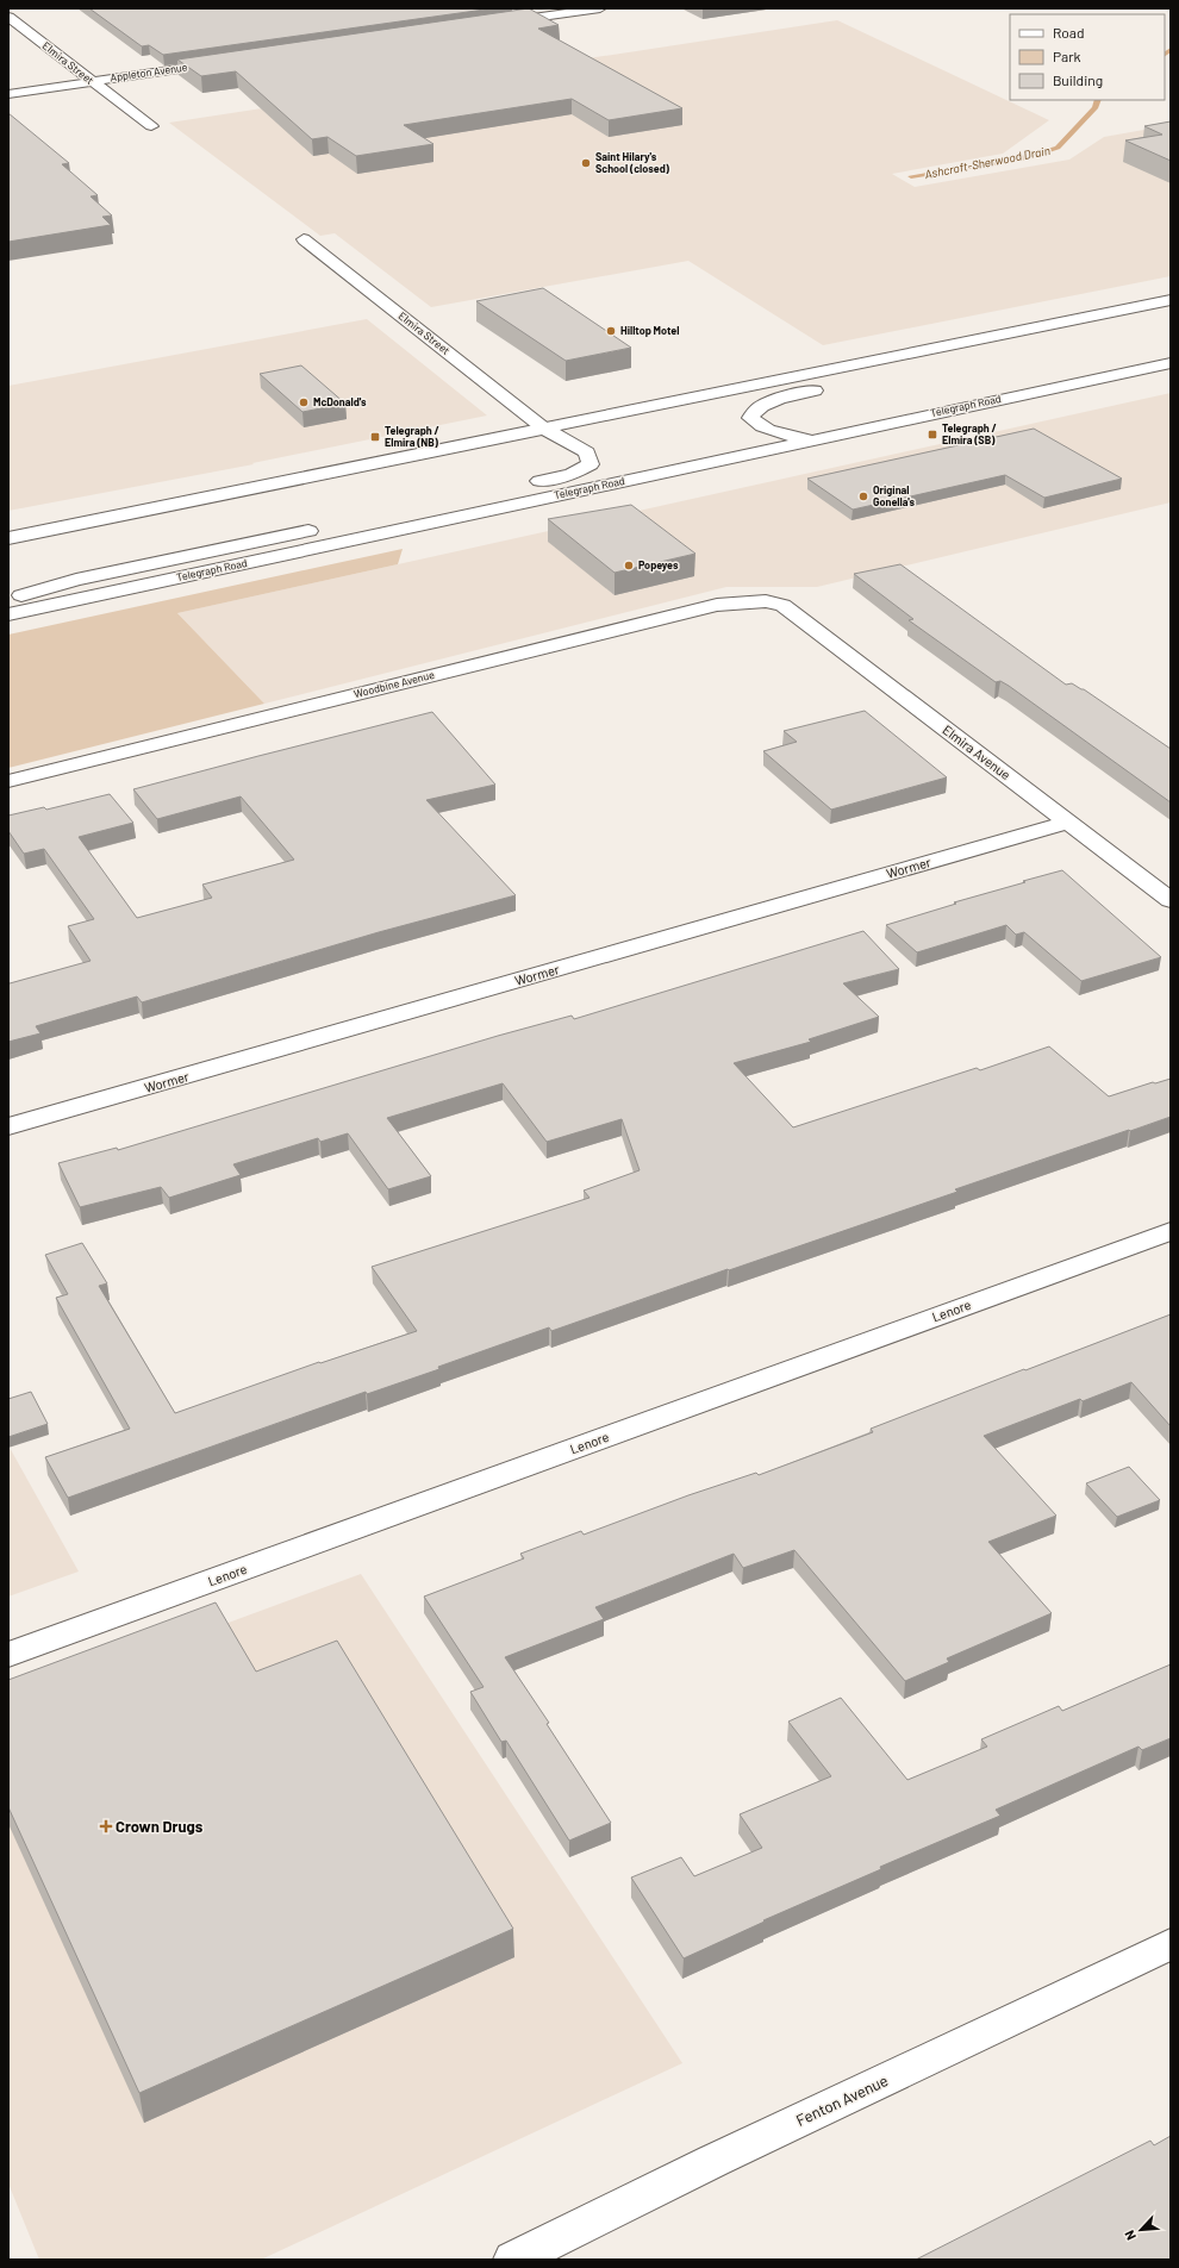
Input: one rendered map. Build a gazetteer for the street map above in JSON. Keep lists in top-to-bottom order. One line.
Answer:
{"streets":{"street":["Elmira Street","Appleton Avenue","Telegraph Road","Woodbine Avenue","Elmira Avenue","Wormer","Lenore","Fenton Avenue"]},"crossings":[["Elmira Street","Appleton Avenue"],["Woodbine Avenue","Elmira Avenue"],["Elmira Avenue","Wormer"]],"water":["Ashcroft-Sherwood Drain"],"places":{"other":["Saint Hilary's School (closed)","Hilltop Motel","McDonald's","Original Gonella's","Popeyes"],"transit":["Telegraph / Elmira (SB)","Telegraph / Elmira (NB)"],"health":["Crown Drugs"]},"legend":["Road","Park","Building"],"north":"bottom left"}
